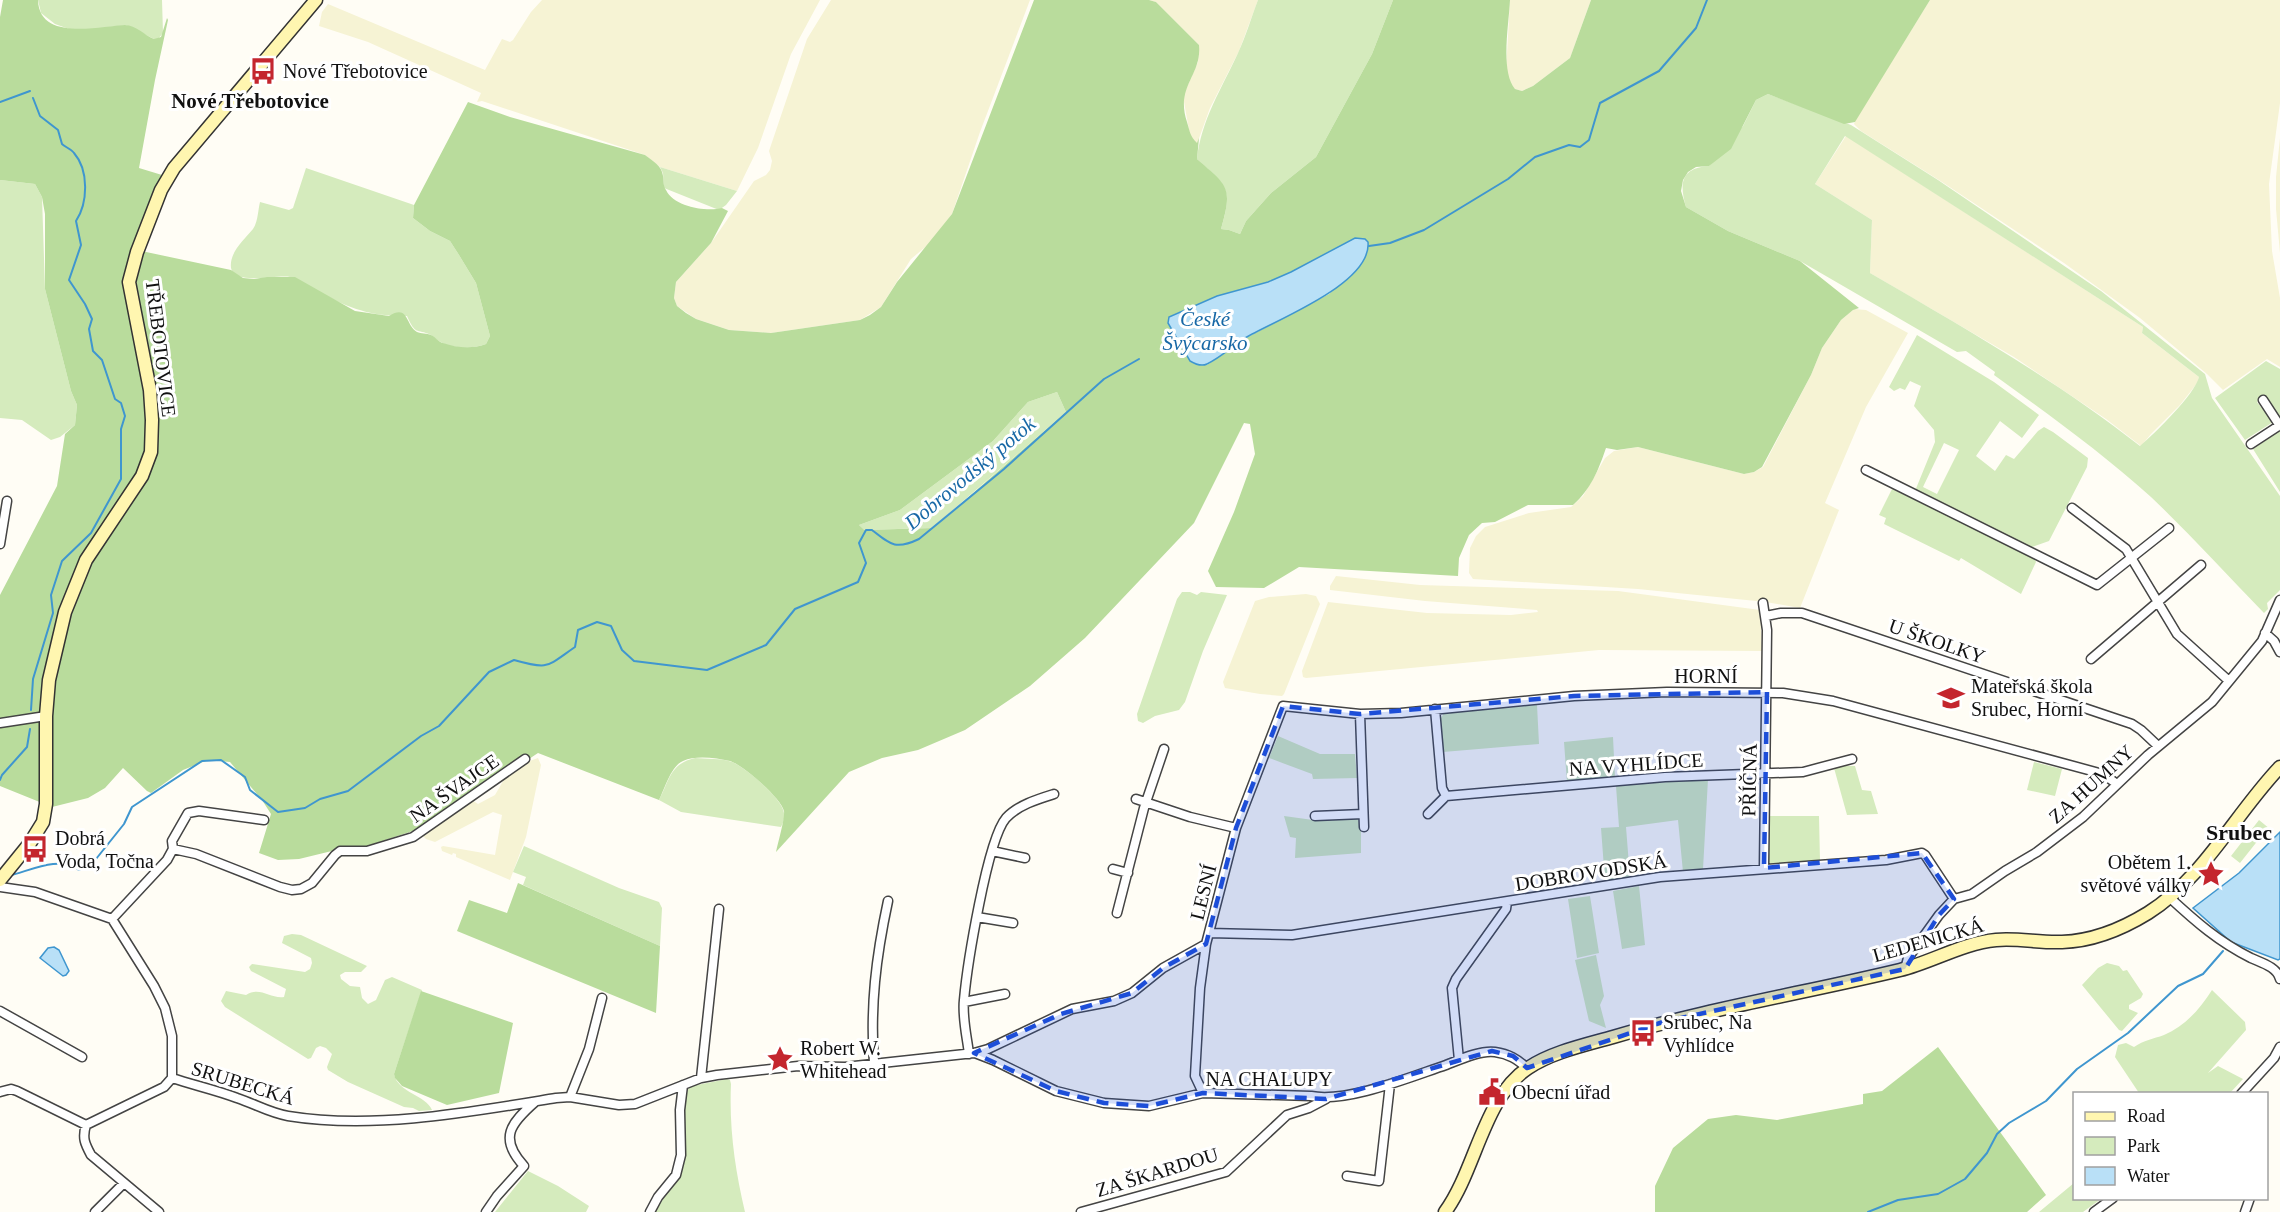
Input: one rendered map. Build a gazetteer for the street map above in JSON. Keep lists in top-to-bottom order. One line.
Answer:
{"streets":{"main road":["TŘEBOTOVICE","LEDENICKÁ"],"street":["U ŠKOLKY","HORNÍ","NA VYHLÍDCE","PŘÍČNÁ","ZA HUMNY","NA ŠVAJCE","DOBROVODSKÁ","LESNÍ","NA CHALUPY","SRUBECKÁ","ZA ŠKARDOU"]},"crossings":[["U ŠKOLKY","PŘÍČNÁ"],["U ŠKOLKY","ZA HUMNY"],["HORNÍ","PŘÍČNÁ"],["HORNÍ","ZA HUMNY"],["HORNÍ","LESNÍ"],["NA VYHLÍDCE","PŘÍČNÁ"],["PŘÍČNÁ","DOBROVODSKÁ"],["ZA HUMNY","DOBROVODSKÁ"],["ZA HUMNY","LEDENICKÁ"],["DOBROVODSKÁ","LESNÍ"],["LESNÍ","NA CHALUPY"],["LEDENICKÁ","NA CHALUPY"],["NA CHALUPY","ZA ŠKARDOU"]],"districts":["Nové Třebotovice","Srubec"],"water":["České Švýcarsko","Dobrovodský potok"],"places":{"bus stop":["Nové Třebotovice","Dobrá Voda, Točna","Srubec, Na Vyhlídce"],"school or university":["Mateřská škola Srubec, Horní"],"place":["Obětem 1. světové války","Robert W. Whitehead"],"public building":["Obecní úřad"]},"legend":["Road","Park","Water"]}
